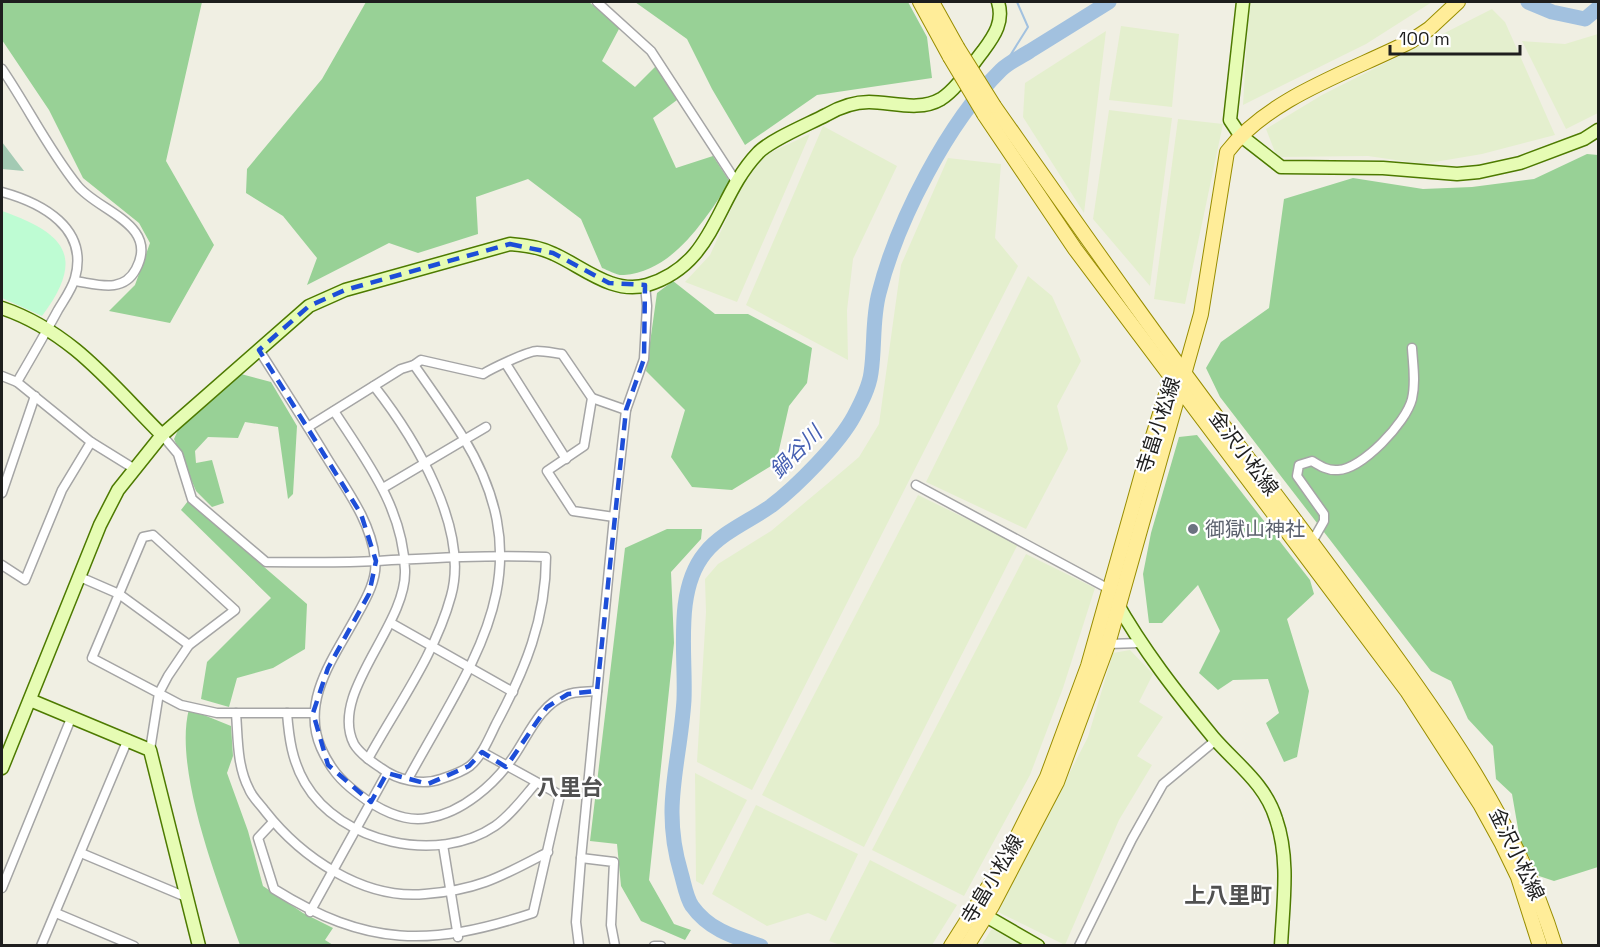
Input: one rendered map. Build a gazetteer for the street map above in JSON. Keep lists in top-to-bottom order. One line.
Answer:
{"streets":{"main road":["寺畠小松線","金沢小松線"]},"crossings":[["寺畠小松線","金沢小松線"]],"districts":["八里台","上八里町"],"water":["鍋谷川"],"places":["御獄山神社"],"scale_bar":"100 m"}
